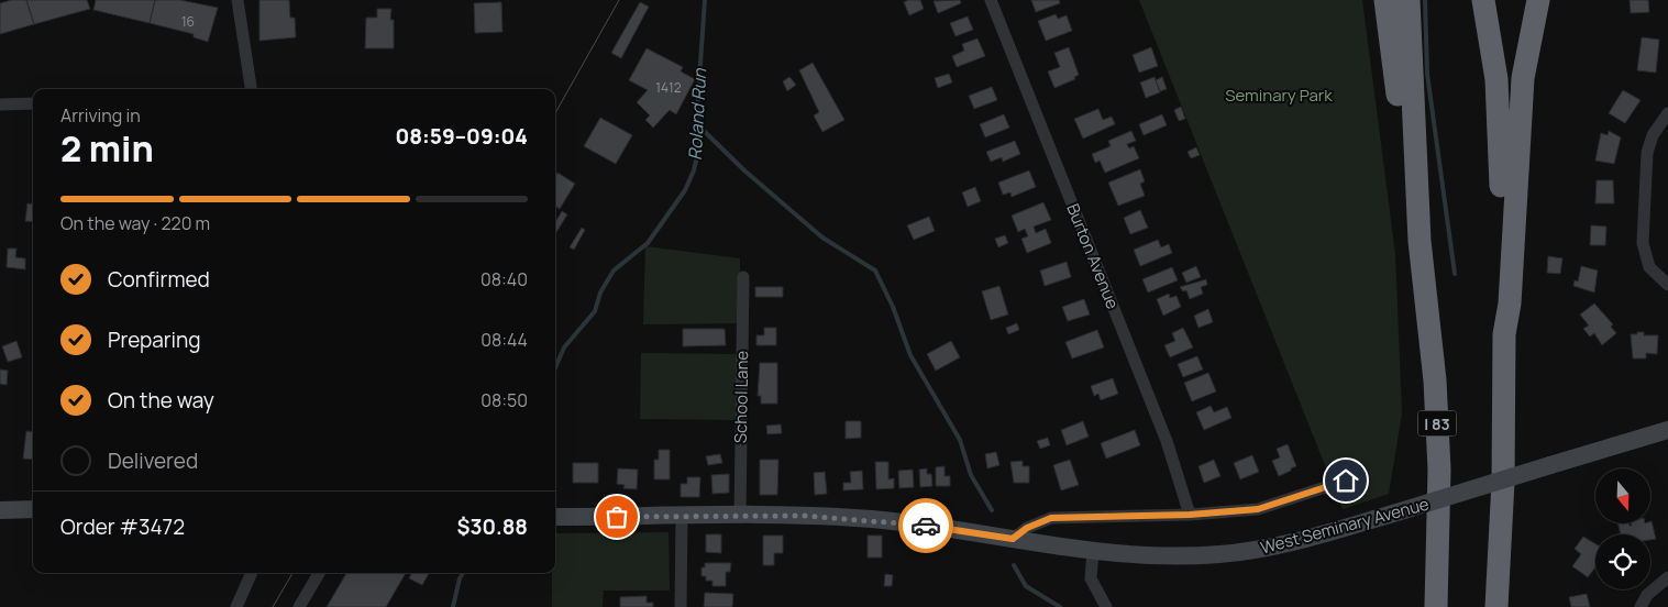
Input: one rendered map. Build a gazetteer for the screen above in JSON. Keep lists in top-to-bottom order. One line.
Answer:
{"streets":{"highway":["I 83"],"main road":["West Seminary Avenue"],"street":["Burton Avenue","School Lane"]},"crossings":[["School Lane","West Seminary Avenue"]],"water":["Roland Run"],"parks":["Seminary Park"],"house_numbers":["16","1412"],"north":"bottom","page":{"heading":["2 min","Arriving in","08:59–09:04"],"panel":["Order #3472","$30.88"],"bar":"On the way · 220 m","list":[["Confirmed","08:40"],["Preparing","08:44"],["On the way","08:50"],"Delivered"]}}
